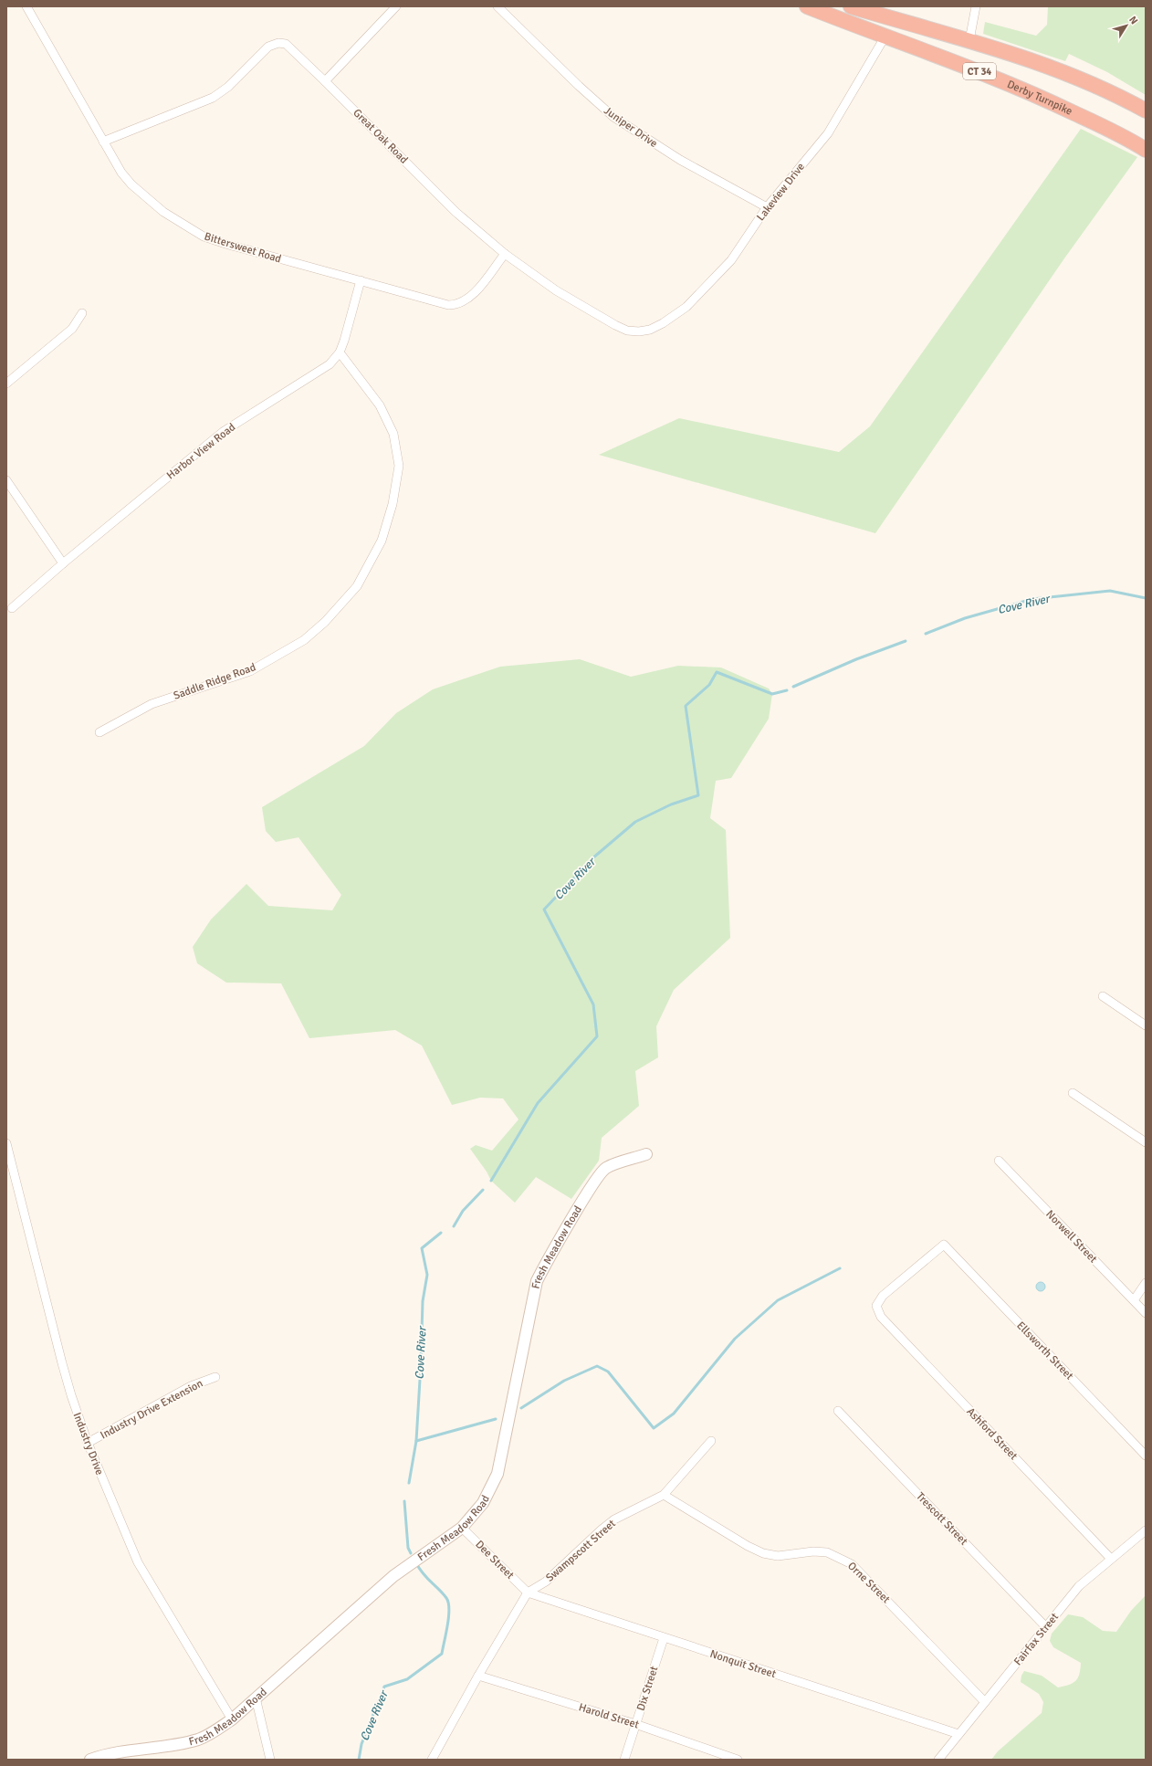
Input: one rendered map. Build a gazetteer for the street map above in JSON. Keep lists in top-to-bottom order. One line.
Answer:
{"streets":{"highway":["CT 34","Derby Turnpike"],"street":["Juniper Drive","Great Oak Road","Lakeview Drive","Bittersweet Road","Harbor View Road","Saddle Ridge Road","Norwell Street","Fresh Meadow Road","Ellsworth Street","Industry Drive Extension","Ashford Street","Industry Drive","Trescott Street","Swampscott Street","Dee Street","Orne Street","Fairfax Street","Nonquit Street","Dix Street","Harold Street"]},"crossings":[["Derby Turnpike","Lakeview Drive"],["Juniper Drive","Lakeview Drive"],["Great Oak Road","Lakeview Drive"],["Great Oak Road","Bittersweet Road"],["Bittersweet Road","Harbor View Road"],["Harbor View Road","Saddle Ridge Road"],["Fresh Meadow Road","Industry Drive"],["Fresh Meadow Road","Dee Street"],["Ellsworth Street","Ashford Street"],["Industry Drive Extension","Industry Drive"],["Ashford Street","Fairfax Street"],["Trescott Street","Fairfax Street"],["Swampscott Street","Dee Street"],["Swampscott Street","Orne Street"],["Swampscott Street","Nonquit Street"],["Swampscott Street","Harold Street"],["Dee Street","Nonquit Street"],["Orne Street","Fairfax Street"],["Fairfax Street","Nonquit Street"],["Nonquit Street","Dix Street"],["Dix Street","Harold Street"]],"water":["Cove River"],"north":"top right"}
